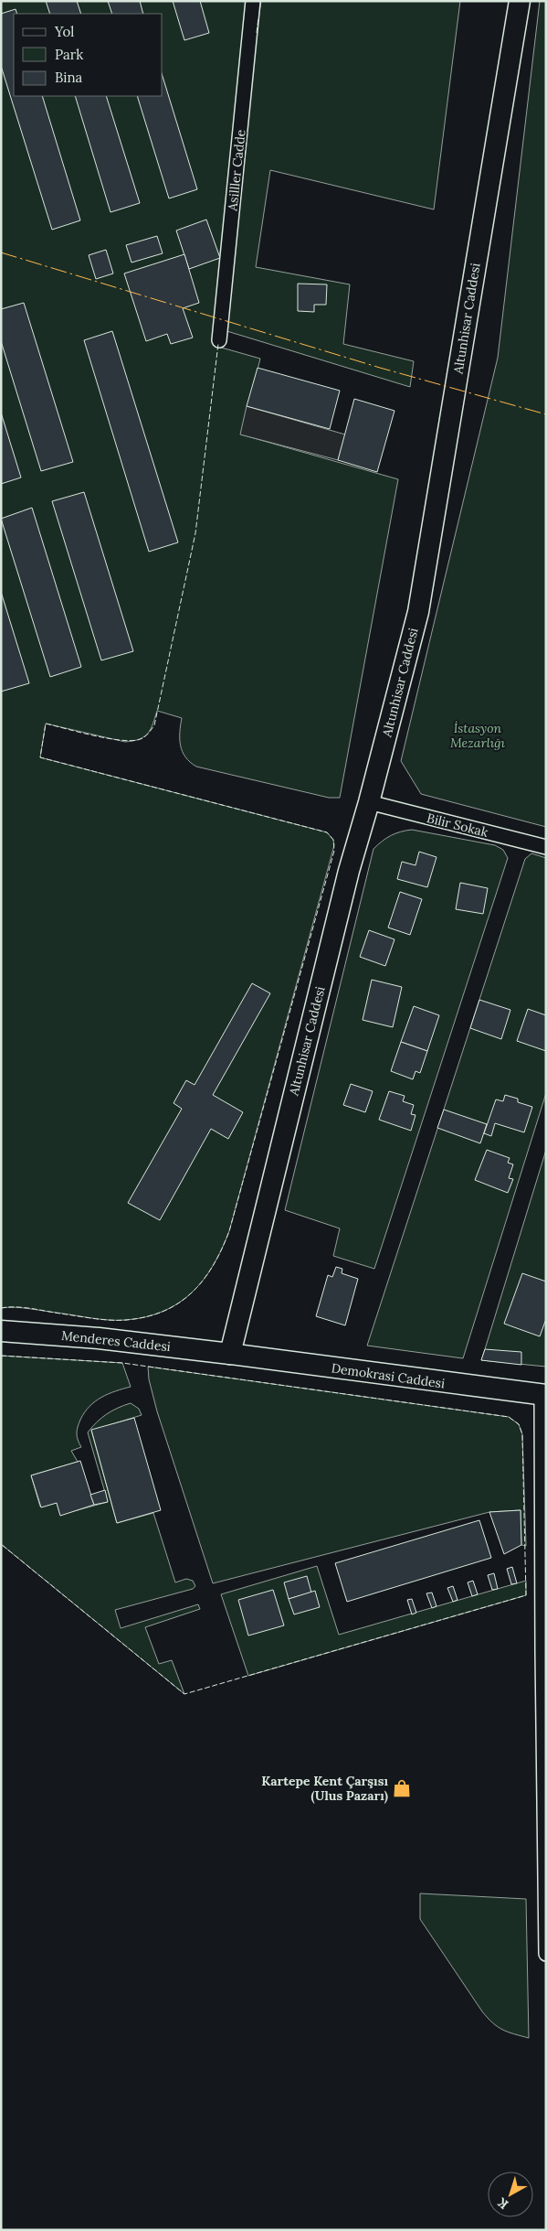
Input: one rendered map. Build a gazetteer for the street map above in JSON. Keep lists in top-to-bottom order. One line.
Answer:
{"streets":{"street":["Asilller Cadde","Altunhisar Caddesi","Bilir Sokak","Menderes Caddesi","Demokrasi Caddesi"]},"crossings":[["Altunhisar Caddesi","Bilir Sokak"],["Altunhisar Caddesi","Menderes Caddesi"],["Altunhisar Caddesi","Demokrasi Caddesi"],["Menderes Caddesi","Demokrasi Caddesi"]],"parks":["İstasyon Mezarlığı"],"places":{"shop":["Kartepe Kent Çarşısı (Ulus Pazarı)"]},"legend":["Yol","Park","Bina"],"north":"bottom left"}
